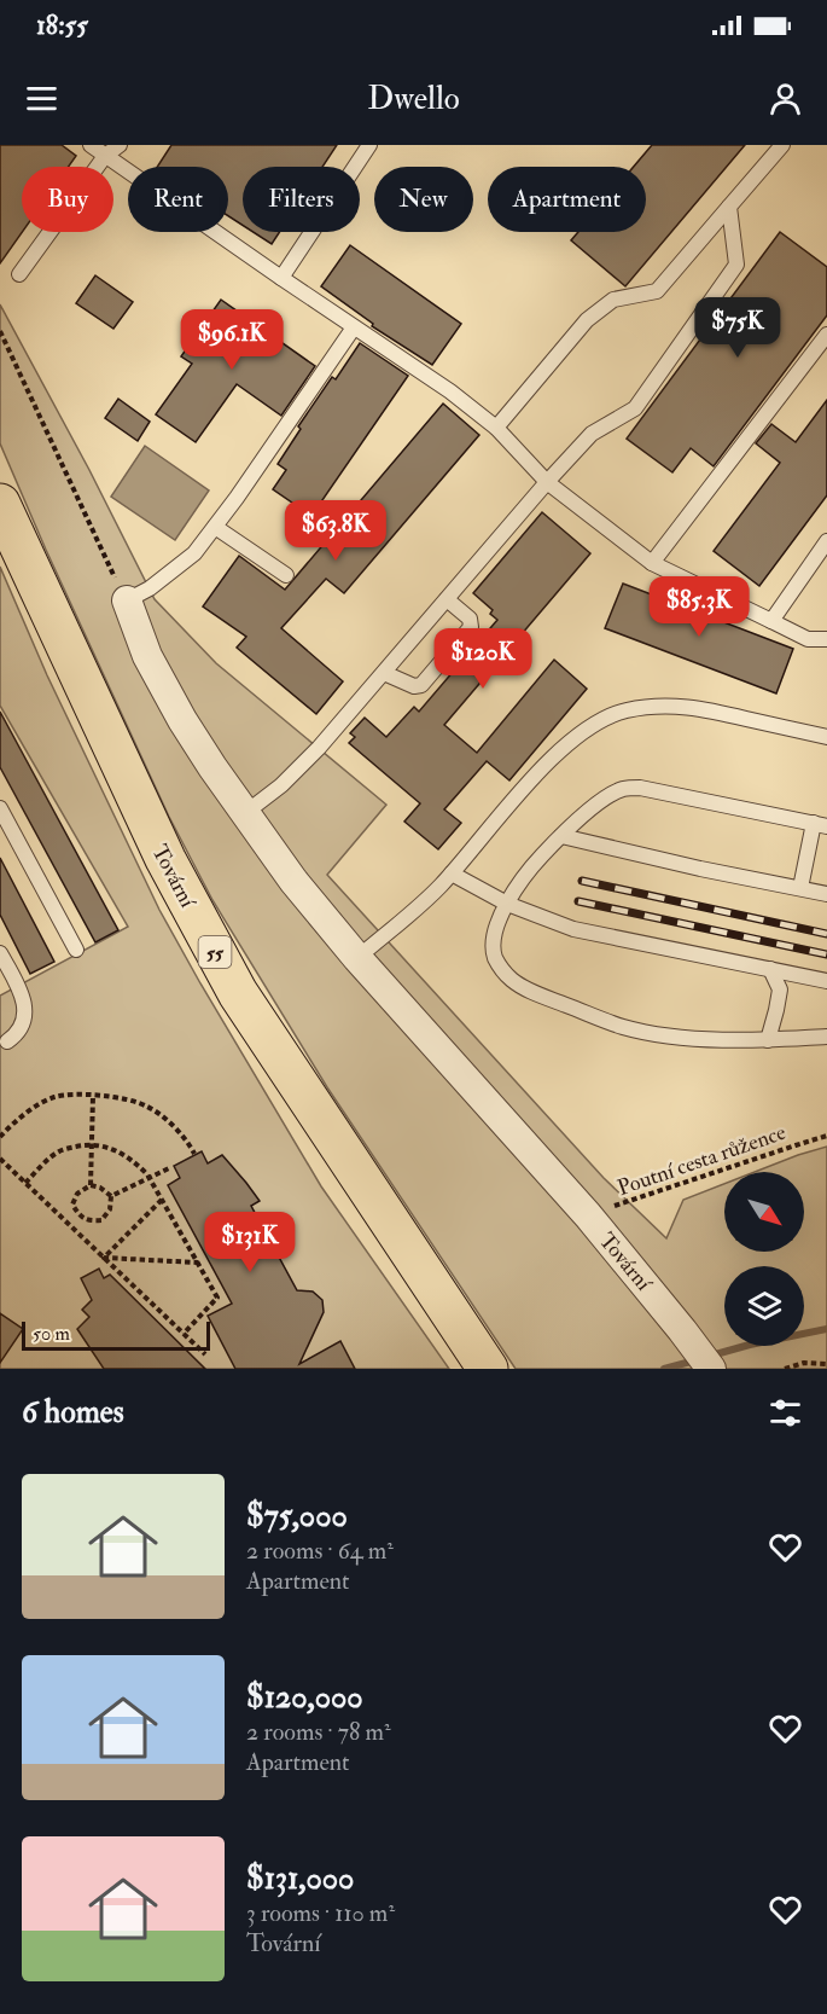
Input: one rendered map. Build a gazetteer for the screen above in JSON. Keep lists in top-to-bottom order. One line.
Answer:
{"streets":{"main road":["Tovární","55"],"path":["Poutní cesta růžence"]},"crossings":[["Tovární","Poutní cesta růžence"]],"scale_bar":"50 m","north":"bottom right","page":{"status":"18:55","header":"Dwello","chip":["Buy","Rent","Filters","New","Apartment"],"price":["$75K","$96.1K","$63.8K","$85.3K","$120K","$131K"],"scale":"50 m","heading":"6 homes","list":[{"name":"$75,000","note":"2 rooms · 64 m² · Apartment"},{"name":"$120,000","note":"2 rooms · 78 m² · Apartment"},{"name":"$131,000","note":"3 rooms · 110 m² · Tovární"}]}}
